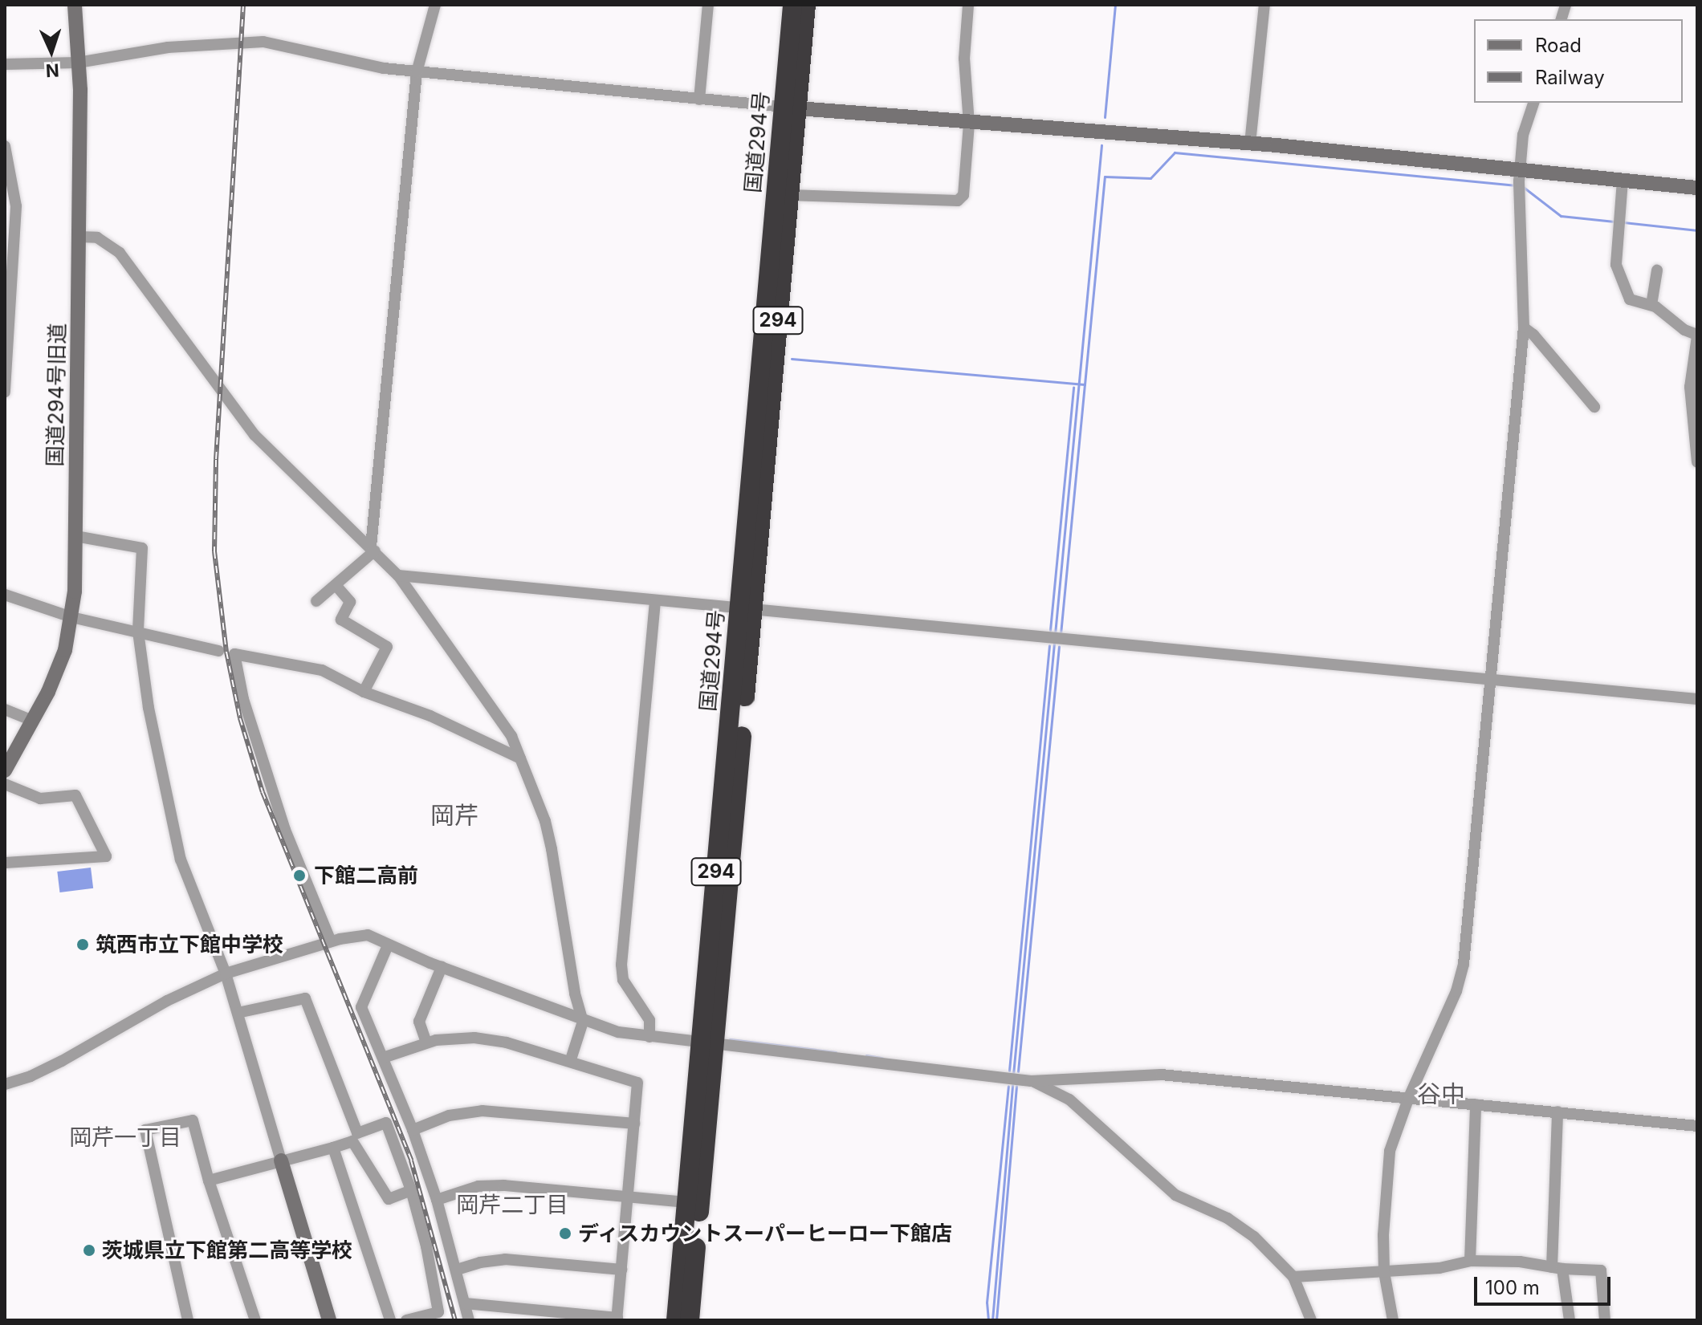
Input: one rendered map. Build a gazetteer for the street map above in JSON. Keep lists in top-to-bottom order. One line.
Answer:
{"streets":{"highway":["国道294号","294"],"street":["国道294号旧道"]},"districts":["岡芹","谷中","岡芹一丁目","岡芹二丁目"],"places":["下館二高前","筑西市立下館中学校","ディスカウントスーパーヒーロー下館店","茨城県立下館第二高等学校"],"legend":["Road","Railway"],"scale_bar":"100 m","north":"bottom"}
